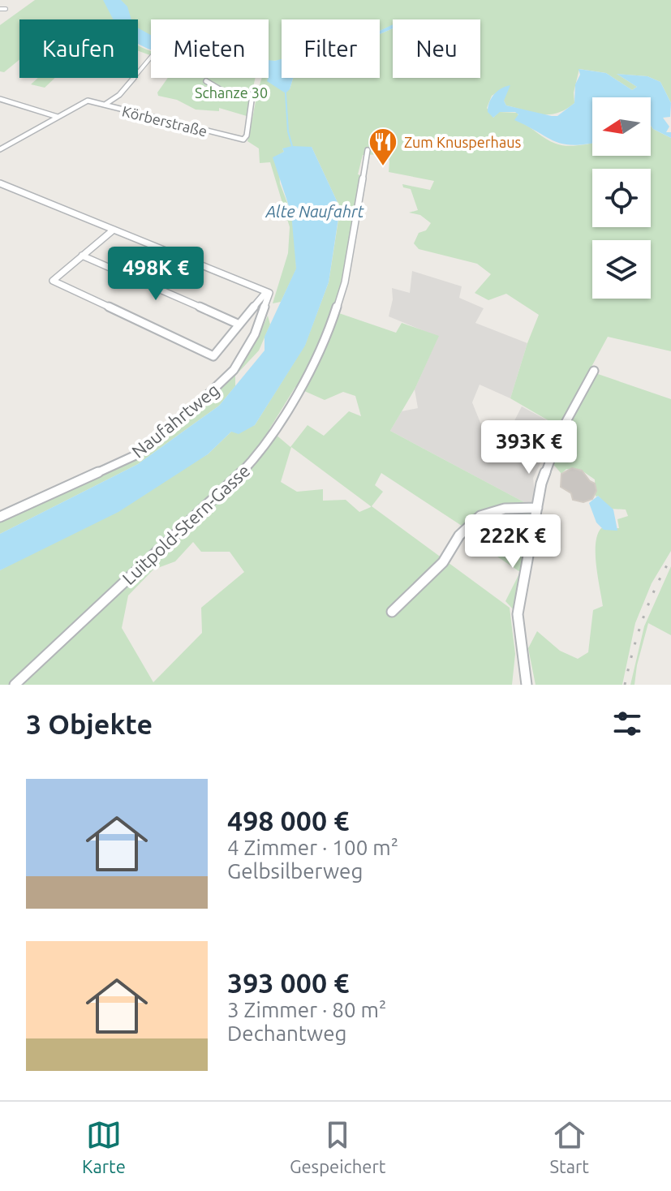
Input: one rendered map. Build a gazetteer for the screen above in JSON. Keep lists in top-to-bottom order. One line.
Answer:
{"streets":{"street":["Körberstraße","Naufahrtweg","Luitpold-Stern-Gasse"]},"water":["Alte Naufahrt"],"parks":["Schanze 30"],"places":{"restaurant":["Zum Knusperhaus"]},"north":"left","page":{"chip":["Kaufen","Mieten","Filter","Neu"],"price":["498K €","393K €","222K €"],"heading":"3 Objekte","list":[{"name":"498 000 €","note":"4 Zimmer · 100 m² · Gelbsilberweg"},{"name":"393 000 €","note":"3 Zimmer · 80 m² · Dechantweg"}],"tabs":["Karte","Gespeichert","Start"]}}
